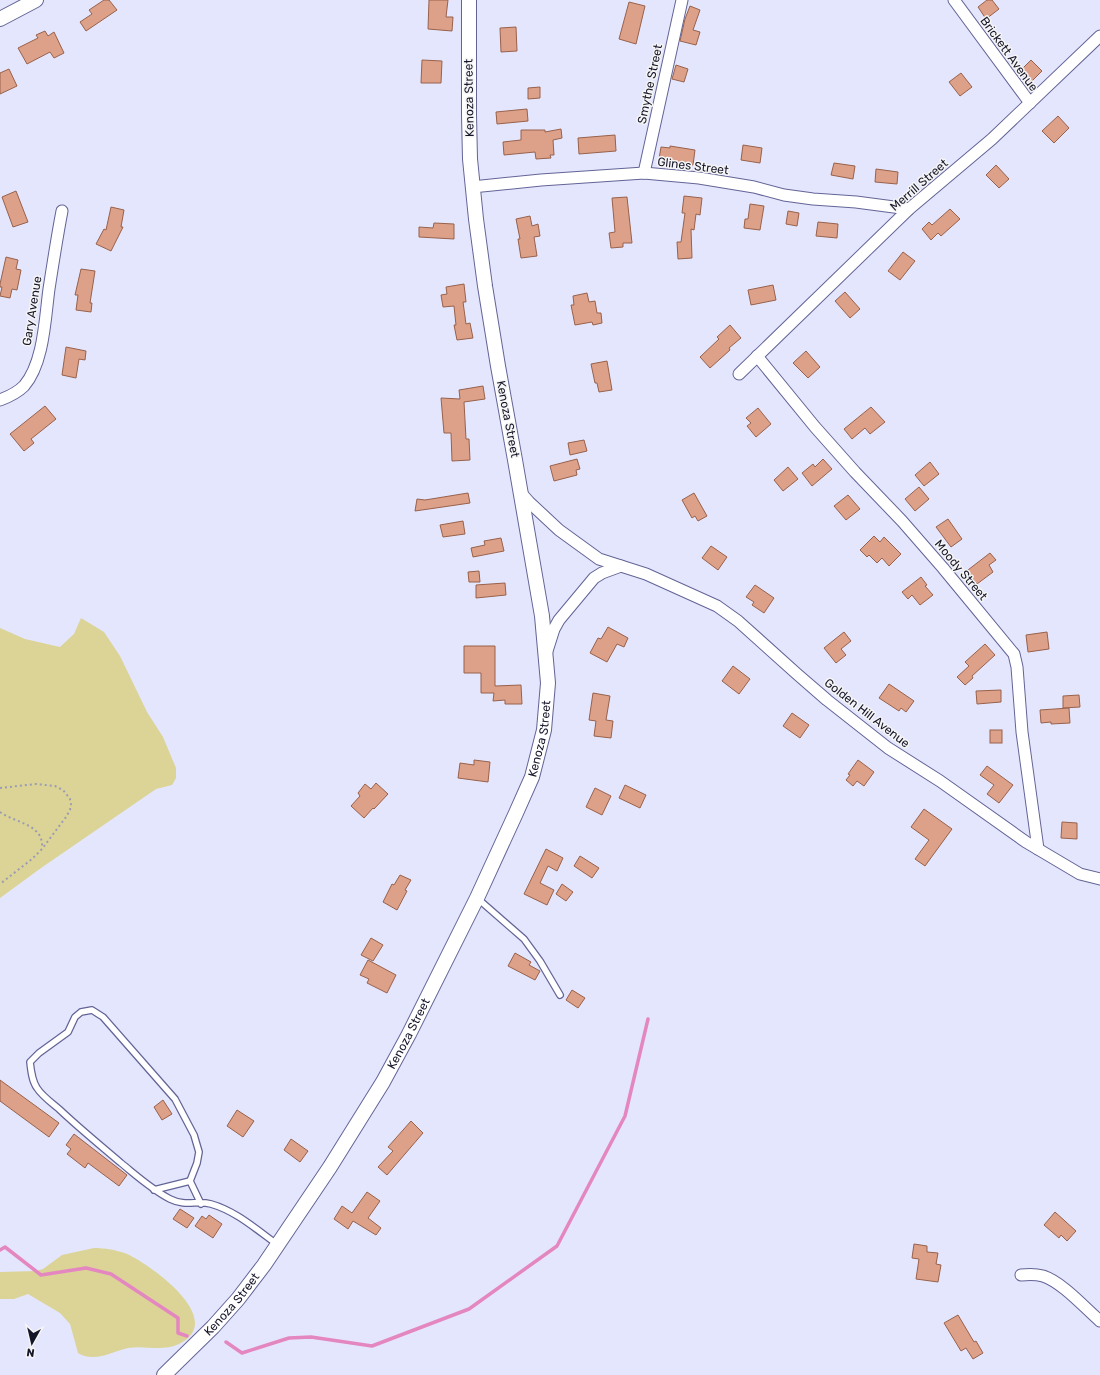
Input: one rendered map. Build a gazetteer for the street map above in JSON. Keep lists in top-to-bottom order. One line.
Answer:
{"streets":{"street":["Brickett Avenue","Smythe Street","Kenoza Street","Glines Street","Merrill Street","Gary Avenue","Moody Street","Golden Hill Avenue"]},"crossings":[["Brickett Avenue","Merrill Street"],["Smythe Street","Glines Street"],["Kenoza Street","Glines Street"],["Kenoza Street","Golden Hill Avenue"],["Glines Street","Merrill Street"],["Merrill Street","Moody Street"],["Moody Street","Golden Hill Avenue"]],"north":"bottom"}
